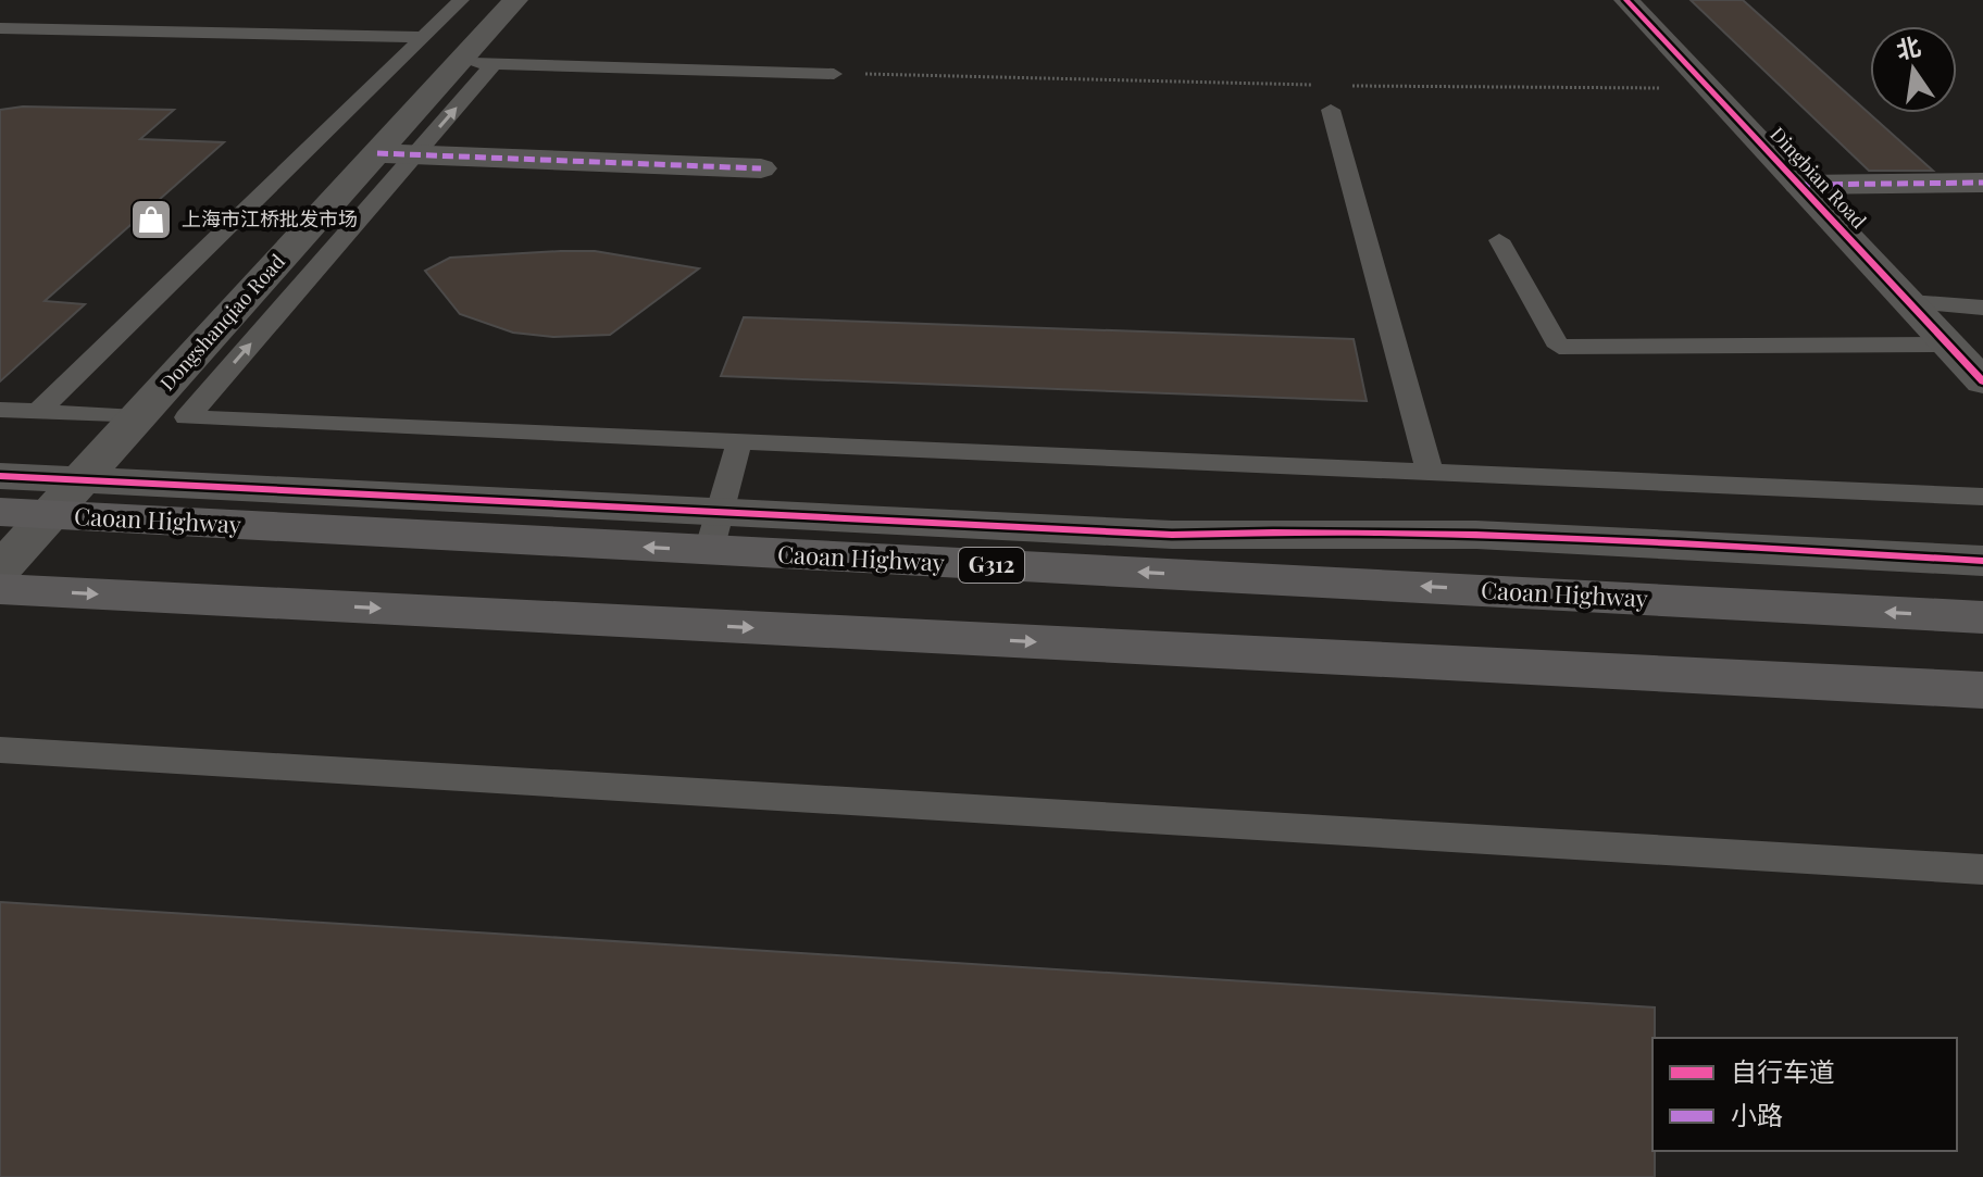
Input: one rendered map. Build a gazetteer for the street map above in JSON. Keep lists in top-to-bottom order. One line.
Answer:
{"streets":{"highway":["Caoan Highway","G312"],"street":["Dingbian Road","Dongshanqiao Road"]},"crossings":[["Dongshanqiao Road","Caoan Highway"]],"places":{"shop":["上海市江桥批发市场"]},"legend":["自行车道","小路"],"north":"top"}
